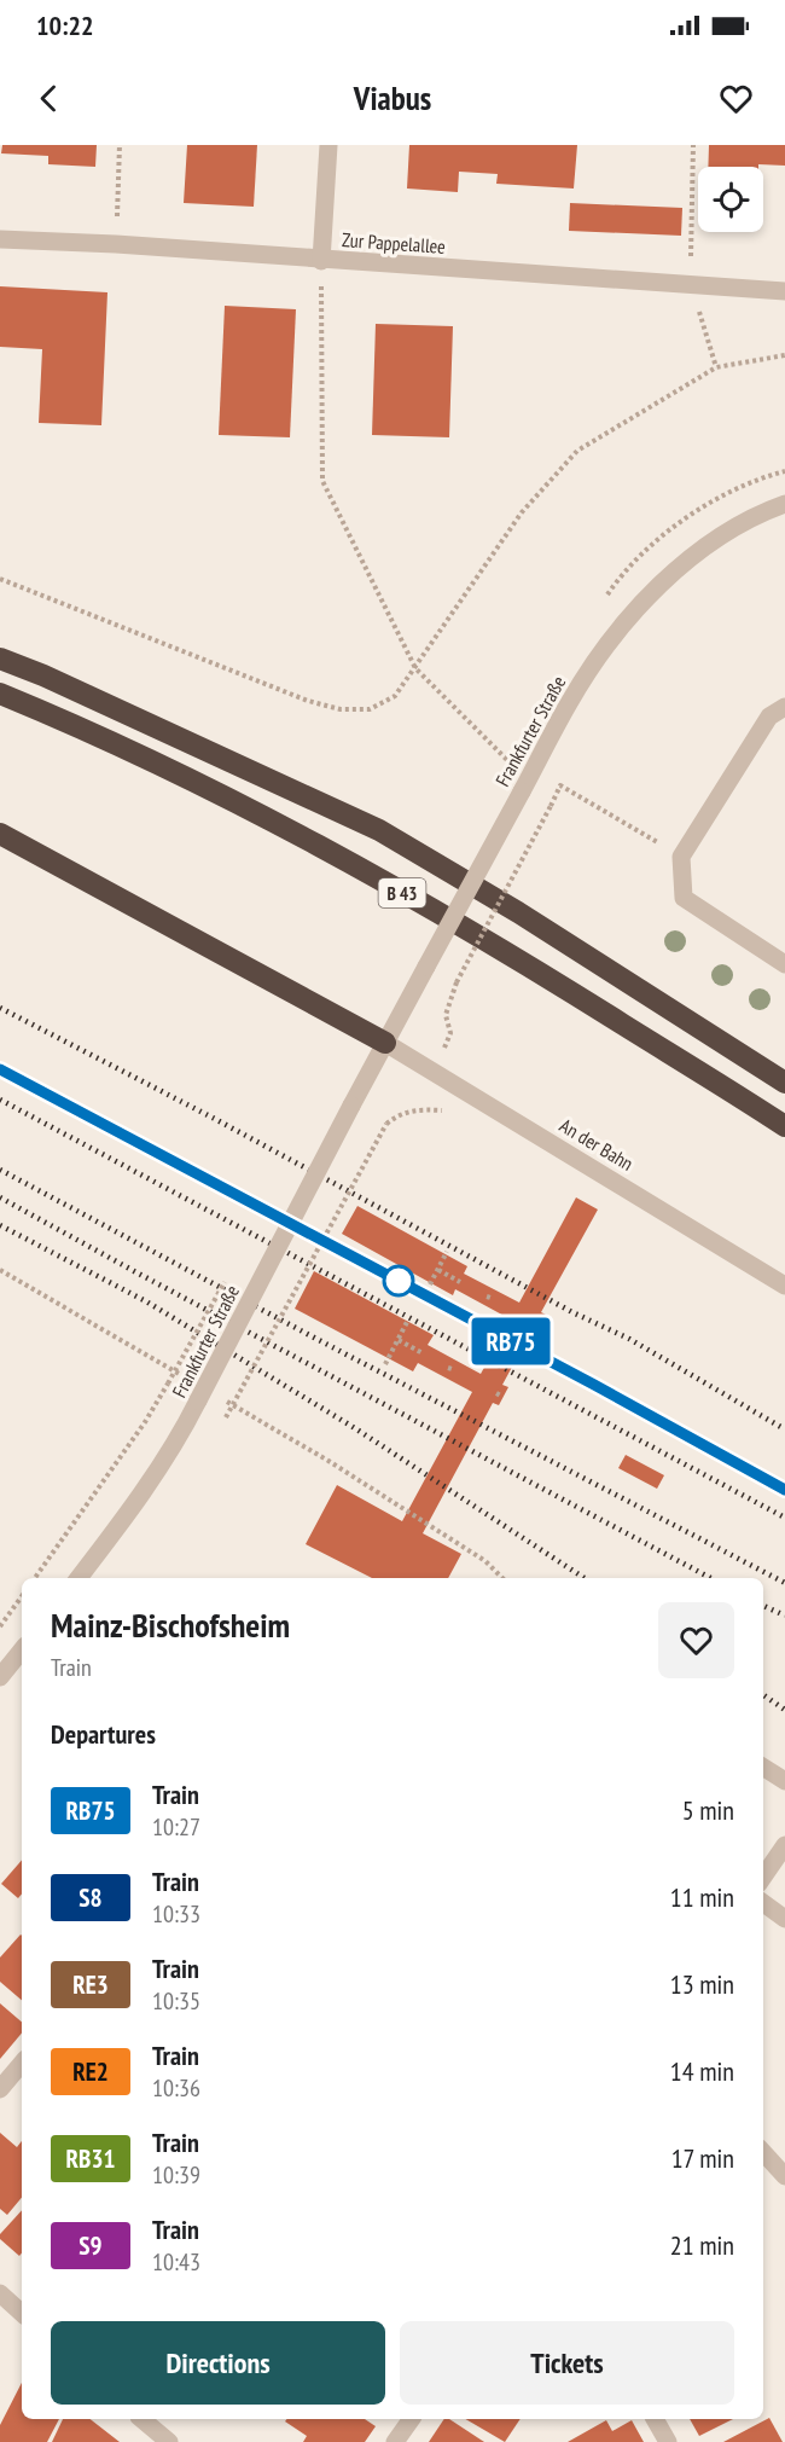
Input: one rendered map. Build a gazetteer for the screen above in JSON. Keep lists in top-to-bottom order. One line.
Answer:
{"streets":{"highway":["B 43"],"street":["Zur Pappelallee","Frankfurter Straße","An der Bahn"]},"crossings":[["Frankfurter Straße","An der Bahn"]],"page":{"status":"10:22","header":"Viabus","on_map":"RB75","heading":[["Mainz-Bischofsheim","Train"],"Departures"],"list":[{"mark":"RB75","name":"Train","note":"10:27","value":"5 min"},{"mark":"S8","name":"Train","note":"10:33","value":"11 min"},{"mark":"RE3","name":"Train","note":"10:35","value":"13 min"},{"mark":"RE2","name":"Train","note":"10:36","value":"14 min"},{"mark":"RB31","name":"Train","note":"10:39","value":"17 min"},{"mark":"S9","name":"Train","note":"10:43","value":"21 min"}],"buttons":["Directions","Tickets"]}}
